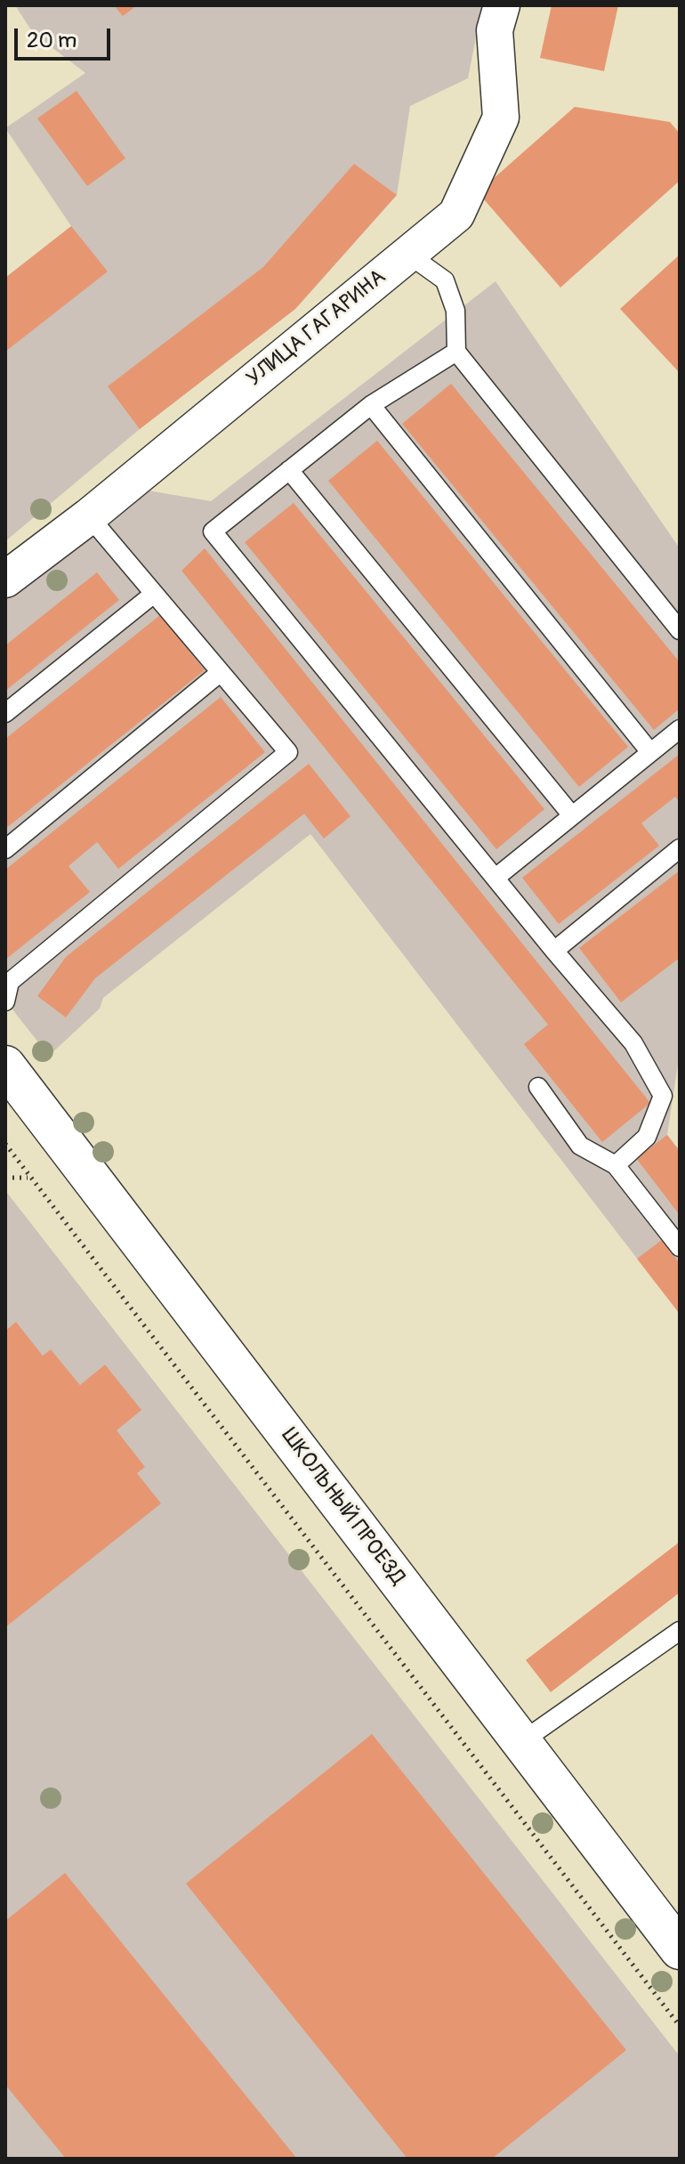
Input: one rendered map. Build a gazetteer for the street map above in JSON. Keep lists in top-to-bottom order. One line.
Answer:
{"streets":{"street":["УЛИЦА ГАГАРИНА","ШКОЛЬНЫЙ ПРОЕЗД"]},"scale_bar":"20 m"}
